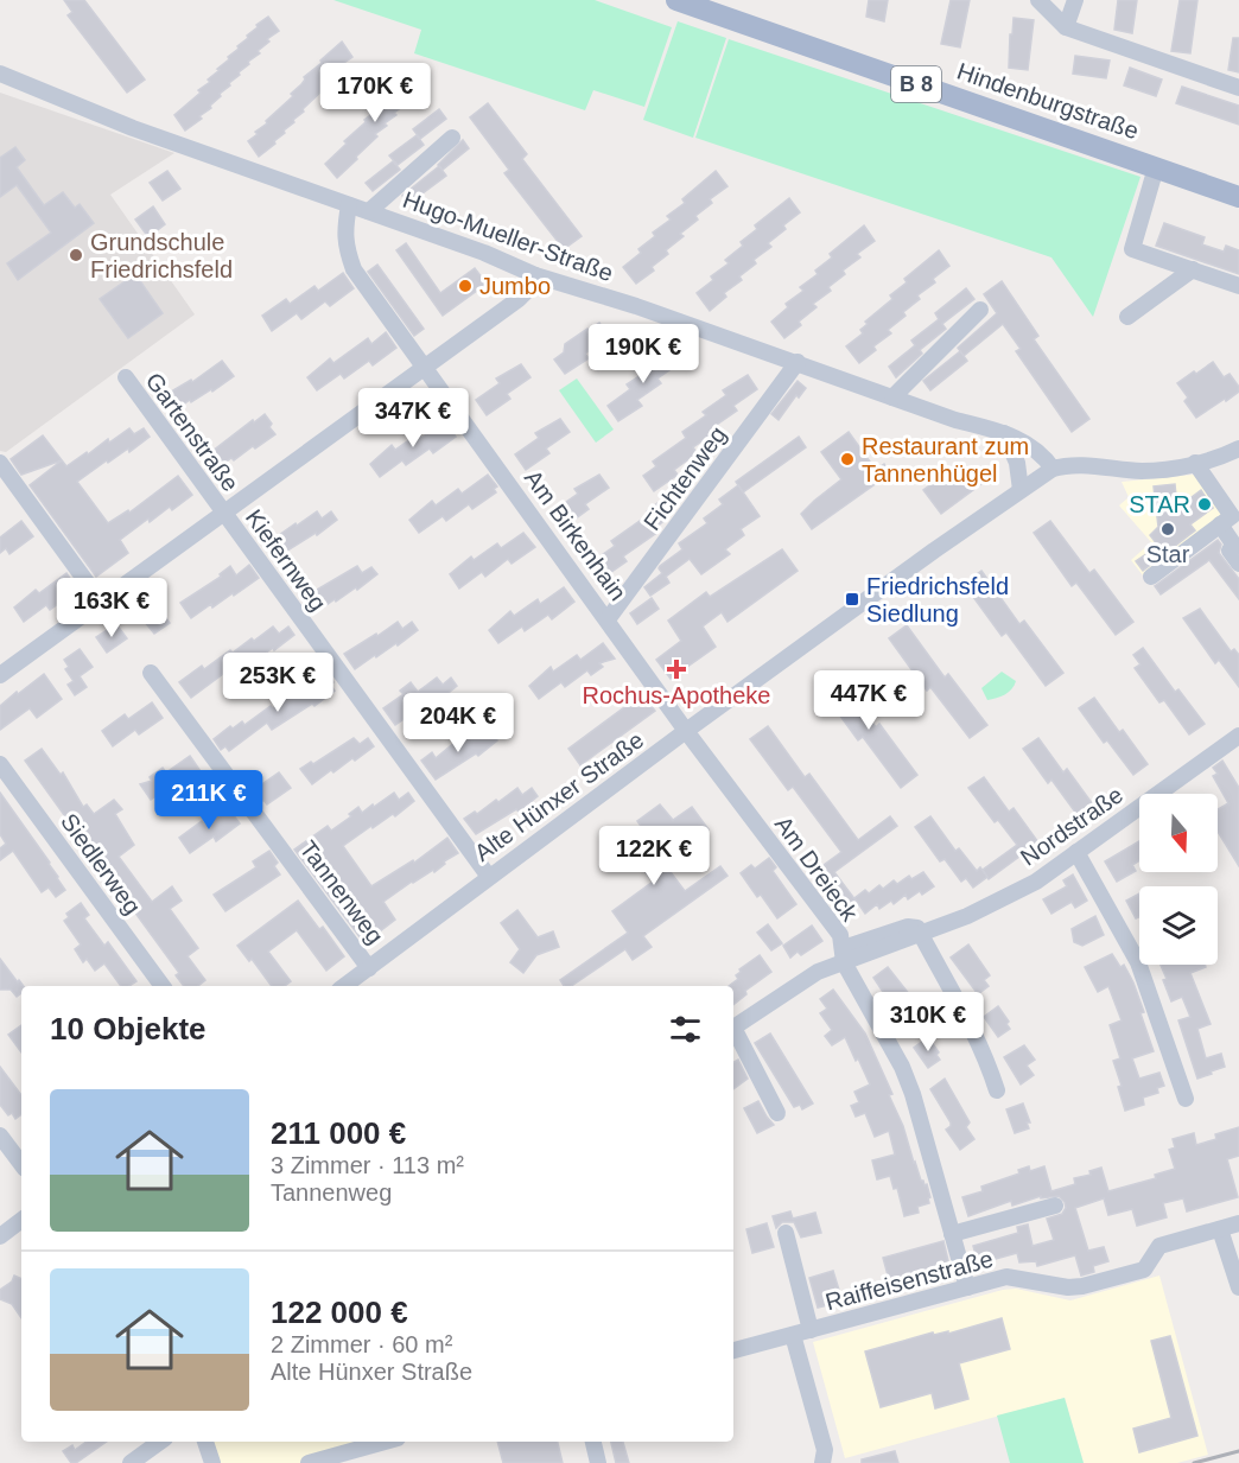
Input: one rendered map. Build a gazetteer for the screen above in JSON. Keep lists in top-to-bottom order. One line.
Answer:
{"streets":{"main road":["B 8","Hindenburgstraße"],"street":["Hugo-Mueller-Straße","Gartenstraße","Fichtenweg","Am Birkenhain","Kiefernweg","Alte Hünxer Straße","Nordstraße","Siedlerweg","Am Dreieck","Tannenweg","Raiffeisenstraße"]},"crossings":[["Hugo-Mueller-Straße","Gartenstraße"],["Hugo-Mueller-Straße","Fichtenweg"],["Hugo-Mueller-Straße","Am Birkenhain"],["Hugo-Mueller-Straße","Alte Hünxer Straße"],["Gartenstraße","Am Birkenhain"],["Gartenstraße","Kiefernweg"],["Fichtenweg","Am Birkenhain"],["Am Birkenhain","Alte Hünxer Straße"],["Am Birkenhain","Am Dreieck"],["Kiefernweg","Alte Hünxer Straße"],["Alte Hünxer Straße","Am Dreieck"],["Alte Hünxer Straße","Tannenweg"],["Nordstraße","Am Dreieck"],["Am Dreieck","Raiffeisenstraße"]],"places":{"other":["Grundschule Friedrichsfeld","Jumbo","Restaurant zum Tannenhügel","STAR","Star"],"transit":["Friedrichsfeld Siedlung"],"health":["Rochus-Apotheke"]},"north":"bottom","page":{"price":["170K €","190K €","347K €","163K €","253K €","447K €","204K €","211K €","122K €","310K €"],"heading":"10 Objekte","list":[{"name":"211 000 €","note":"3 Zimmer · 113 m² · Tannenweg"},{"name":"122 000 €","note":"2 Zimmer · 60 m² · Alte Hünxer Straße"}]}}
